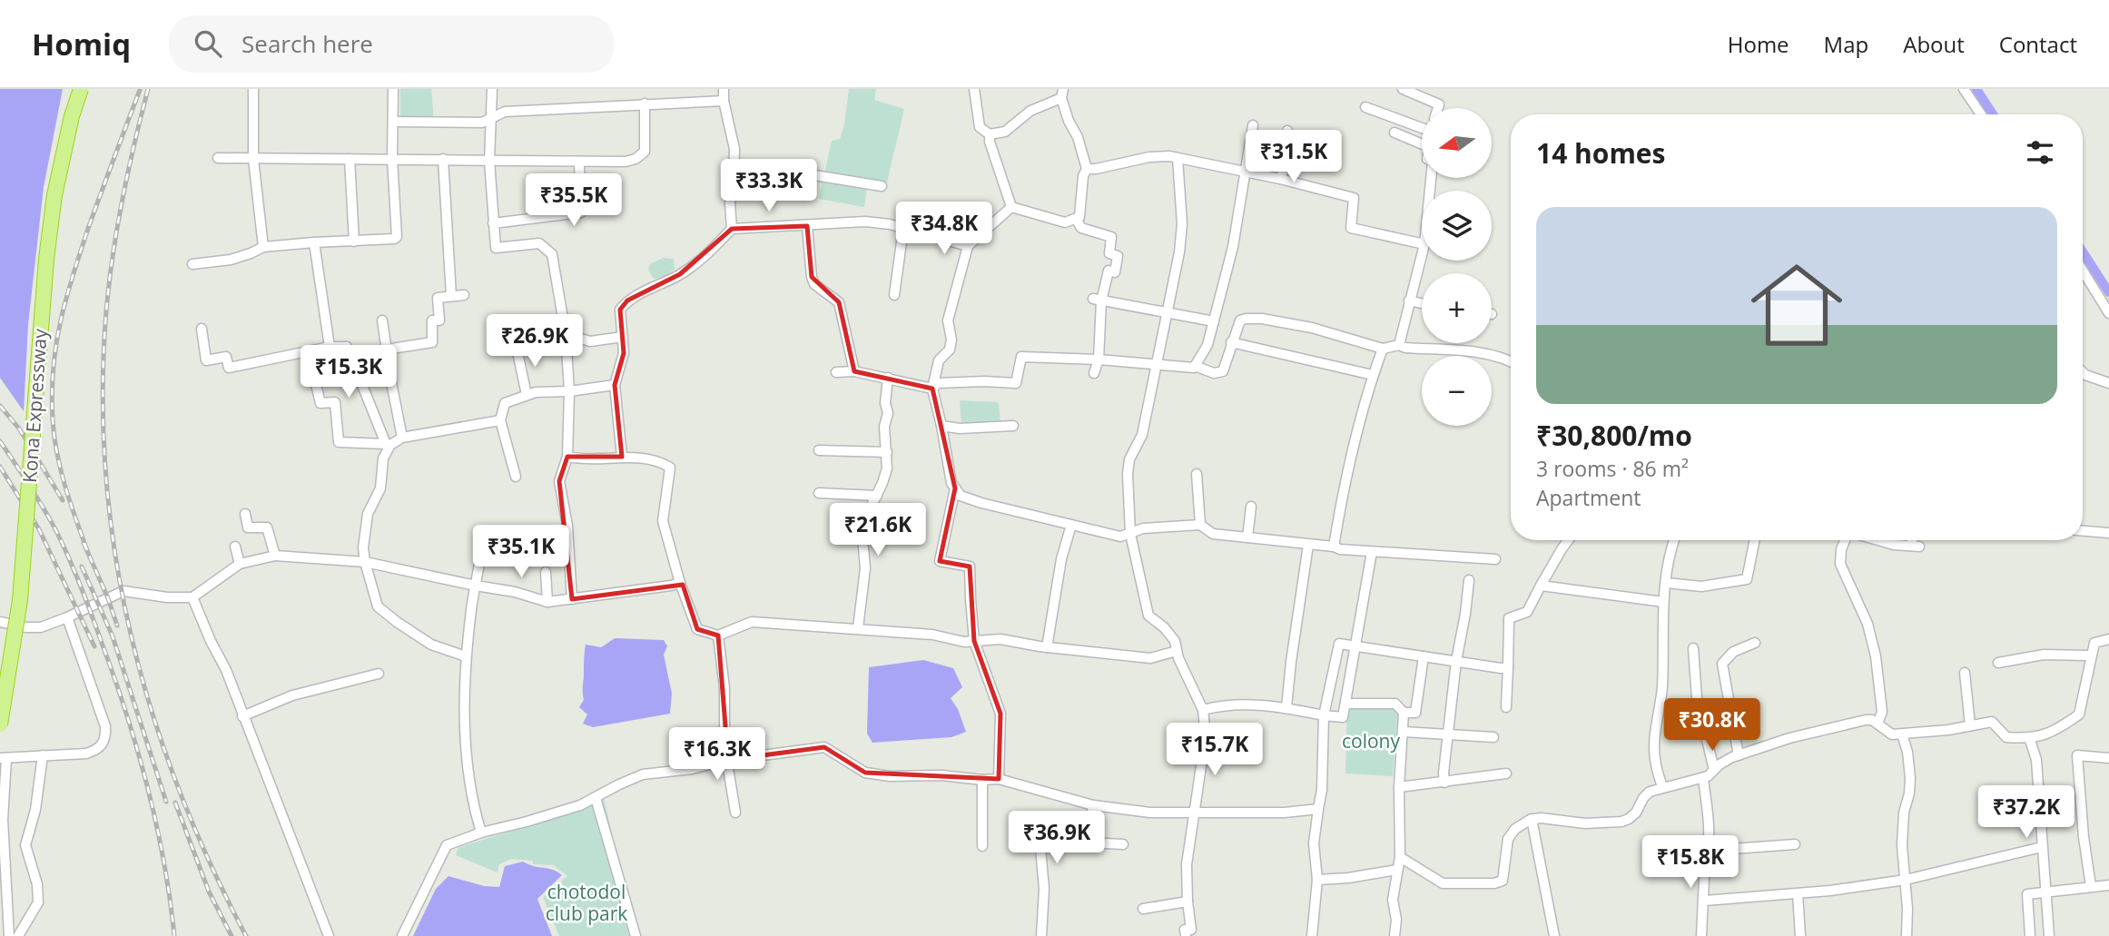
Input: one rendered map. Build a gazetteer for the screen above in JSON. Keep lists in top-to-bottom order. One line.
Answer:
{"streets":{"highway":["Kona Expressway"]},"parks":["colony","chotodol club park"],"north":"left","page":{"header":"Homiq","search":"Search here","nav":["Home","Map","About","Contact"],"map_buttons":["+","−"],"heading":"14 homes","price":["₹31.5K","₹33.3K","₹35.5K","₹34.8K","₹26.9K","₹15.3K","₹21.6K","₹35.1K","₹30.8K","₹15.7K","₹16.3K","₹37.2K","₹36.9K","₹15.8K"],"list":[{"name":"₹30,800/mo","note":"3 rooms · 86 m² · Apartment"}]}}
